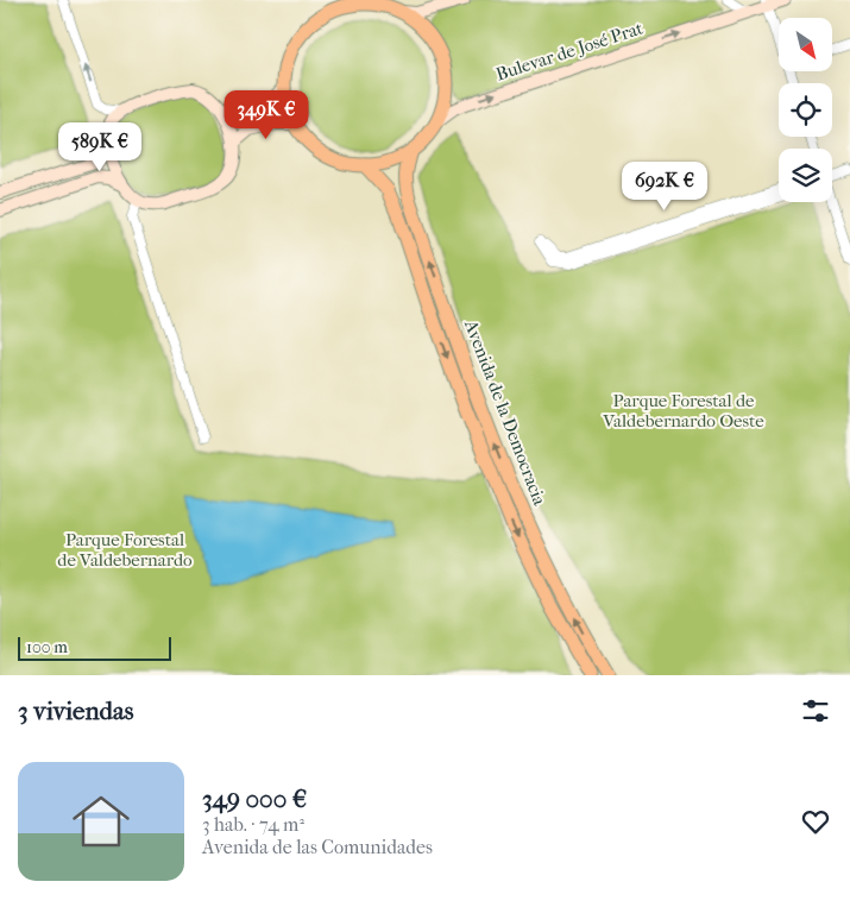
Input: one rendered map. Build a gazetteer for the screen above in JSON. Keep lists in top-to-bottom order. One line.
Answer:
{"streets":{"main road":["Avenida de la Democracia"],"street":["Bulevar de José Prat"]},"crossings":[["Bulevar de José Prat","Avenida de la Democracia"]],"one_way":["Bulevar de José Prat"],"parks":["Parque Forestal de Valdebernardo Oeste","Parque Forestal de Valdebernardo"],"scale_bar":"100 m","north":"bottom right","page":{"price":["349K €","589K €","692K €"],"scale":"100 m","heading":"3 viviendas","list":[{"name":"349 000 €","note":"3 hab. · 74 m² · Avenida de las Comunidades"}]}}
